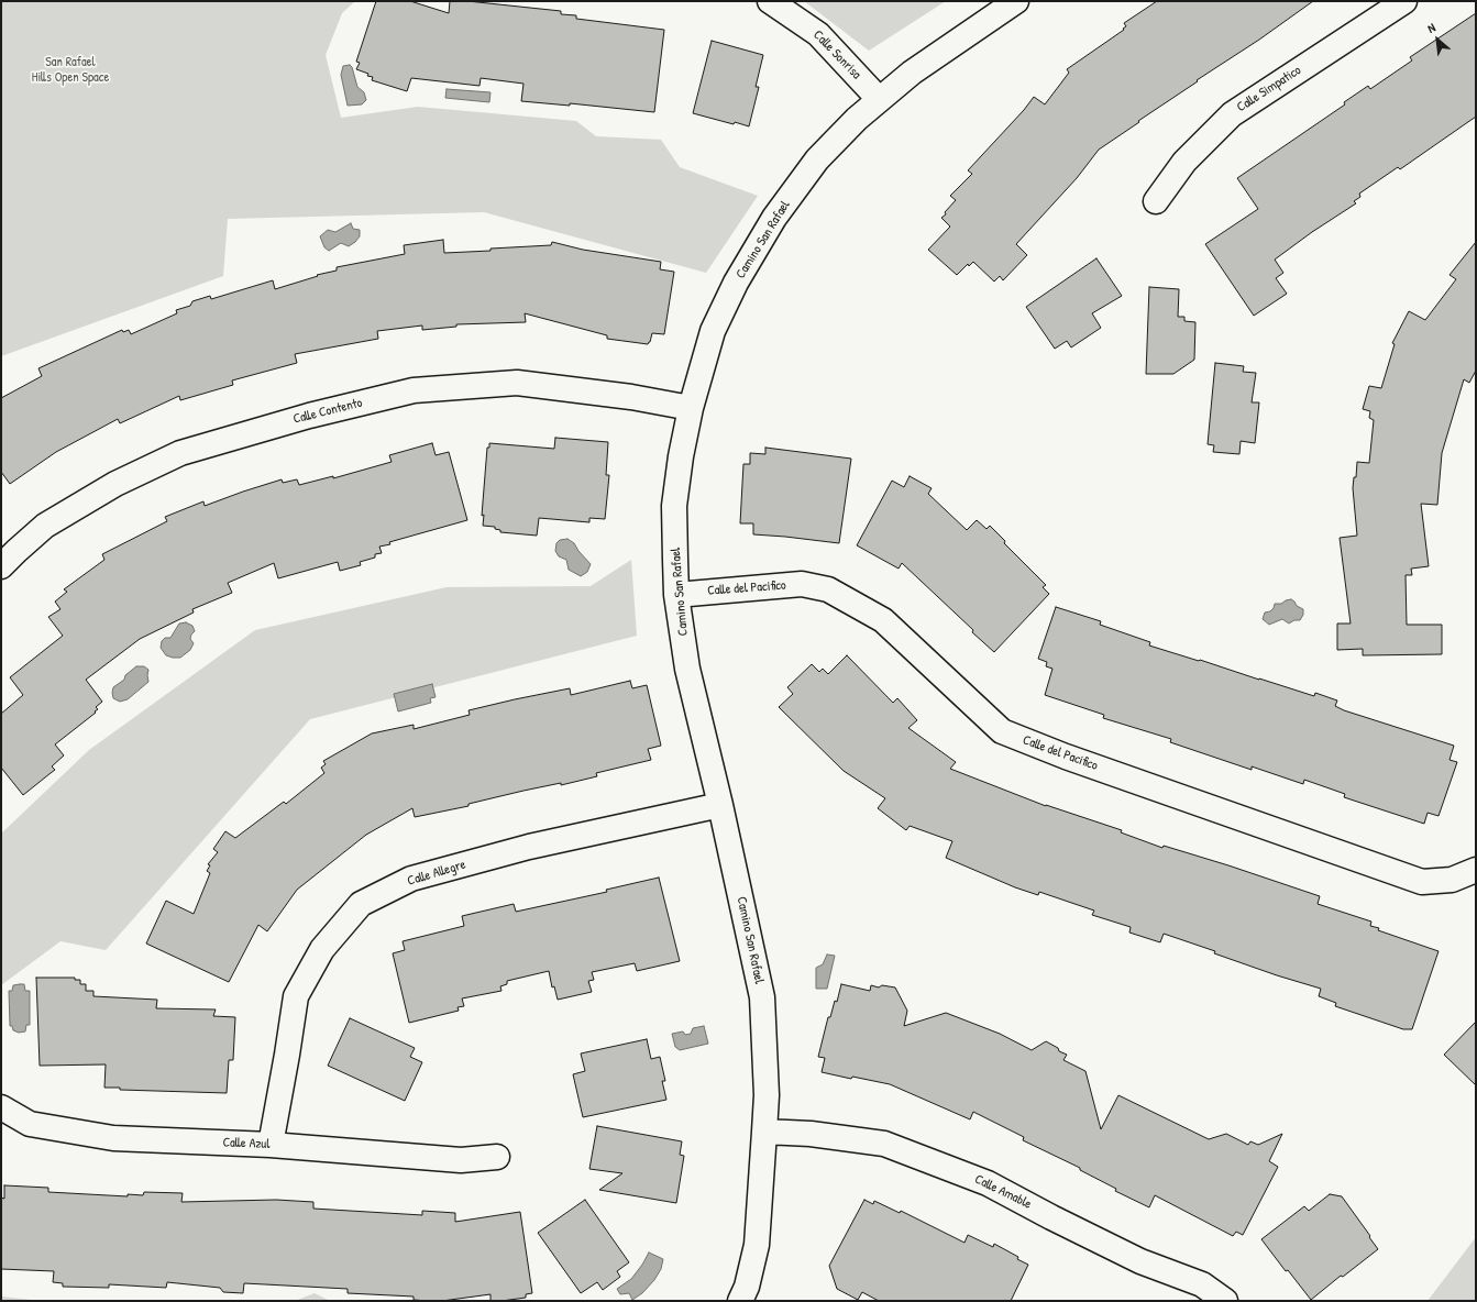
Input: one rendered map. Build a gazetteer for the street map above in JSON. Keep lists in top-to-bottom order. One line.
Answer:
{"streets":{"street":["Calle Sonrisa","Calle Simpatico","Camino San Rafael","Calle Contento","Calle del Pacifico","Calle Allegre","Calle Azul","Calle Amable"]},"crossings":[["Calle Sonrisa","Camino San Rafael"],["Camino San Rafael","Calle Contento"],["Camino San Rafael","Calle del Pacifico"],["Camino San Rafael","Calle Allegre"],["Camino San Rafael","Calle Amable"],["Calle Allegre","Calle Azul"]],"parks":["San Rafael Hills Open Space"],"north":"top left"}
